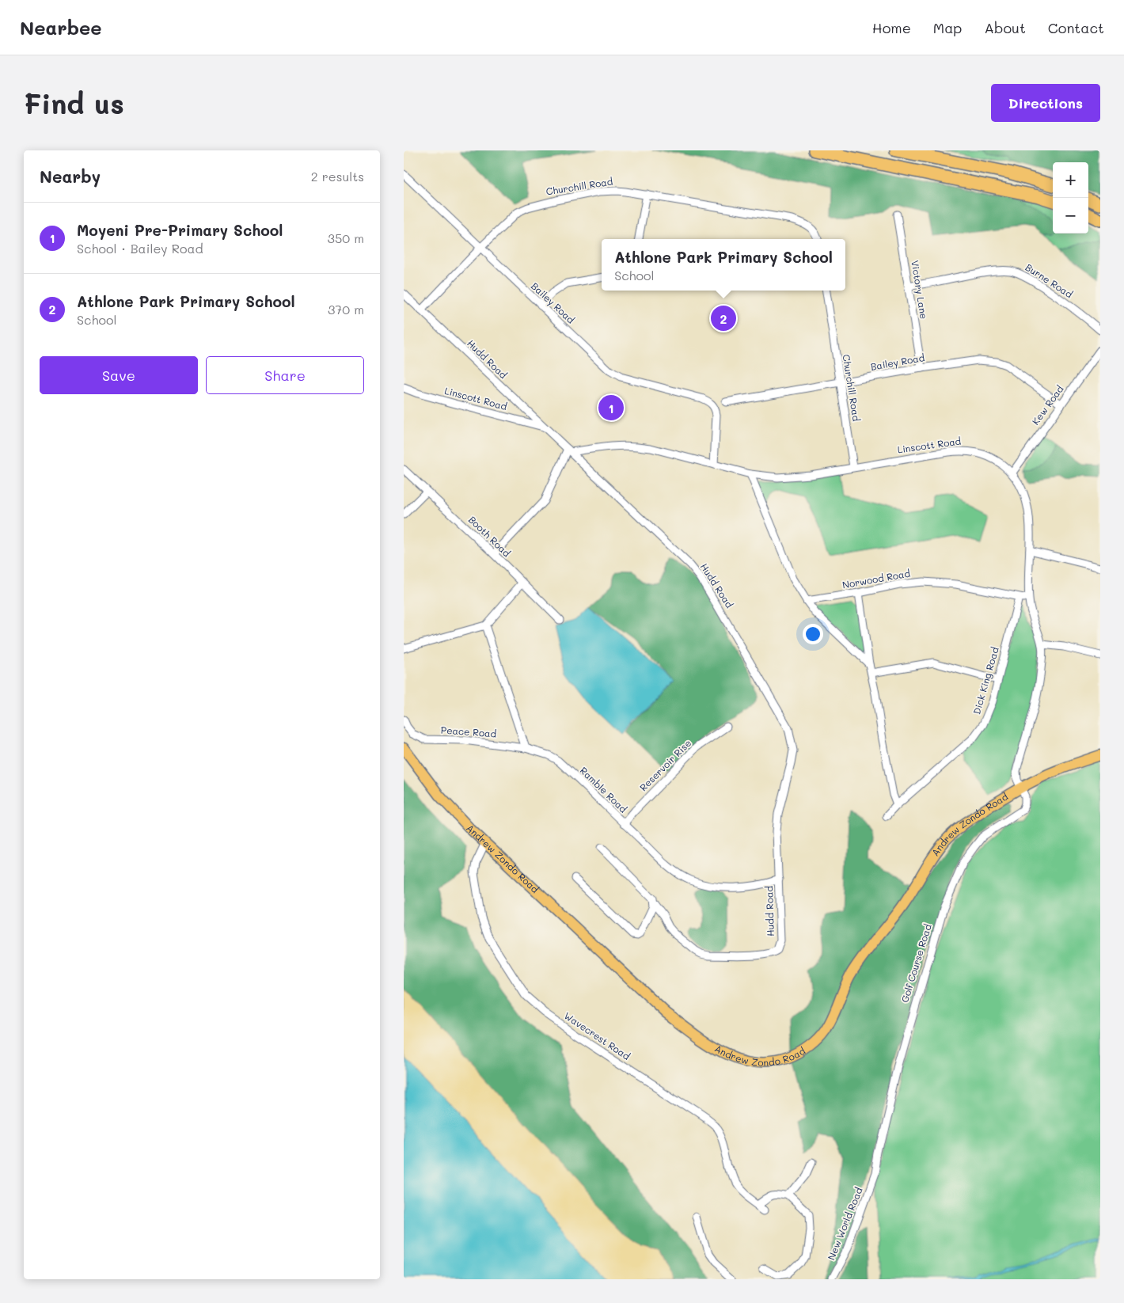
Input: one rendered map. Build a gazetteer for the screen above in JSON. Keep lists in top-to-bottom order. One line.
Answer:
{"streets":{"main road":["Andrew Zondo Road"],"street":["Churchill Road","Burne Road","Victory Lane","Bailey Road","Hudd Road","Linscott Road","Kew Road","Booth Road","Norwood Road","Dick King Road","Peace Road","Reservoir Rise","Ramble Road","Golf Course Road","Wavecrest Road","New World Road"]},"crossings":[["Churchill Road","Bailey Road"],["Churchill Road","Hudd Road"],["Churchill Road","Linscott Road"],["Burne Road","Victory Lane"],["Victory Lane","Bailey Road"],["Bailey Road","Linscott Road"],["Bailey Road","Kew Road"],["Hudd Road","Linscott Road"],["Hudd Road","Ramble Road"],["Linscott Road","Kew Road"],["Linscott Road","Norwood Road"],["Linscott Road","Andrew Zondo Road"],["Linscott Road","Golf Course Road"],["Norwood Road","Dick King Road"],["Peace Road","Ramble Road"],["Reservoir Rise","Ramble Road"],["Andrew Zondo Road","Golf Course Road"],["Andrew Zondo Road","Wavecrest Road"],["Golf Course Road","New World Road"]],"page":{"header":"Nearbee","nav":["Home","Map","About","Contact"],"buttons":["Directions",["Save","Share"]],"title":"Find us","heading":["Nearby","2 results"],"map_buttons":["+","−"],"list":[{"mark":"1","name":"Moyeni Pre-Primary School","note":"School · Bailey Road","value":"350 m"},{"mark":"2","name":"Athlone Park Primary School","note":"School","value":"370 m"}],"popup":["Athlone Park Primary School","School"],"pins":["2","1"]}}
